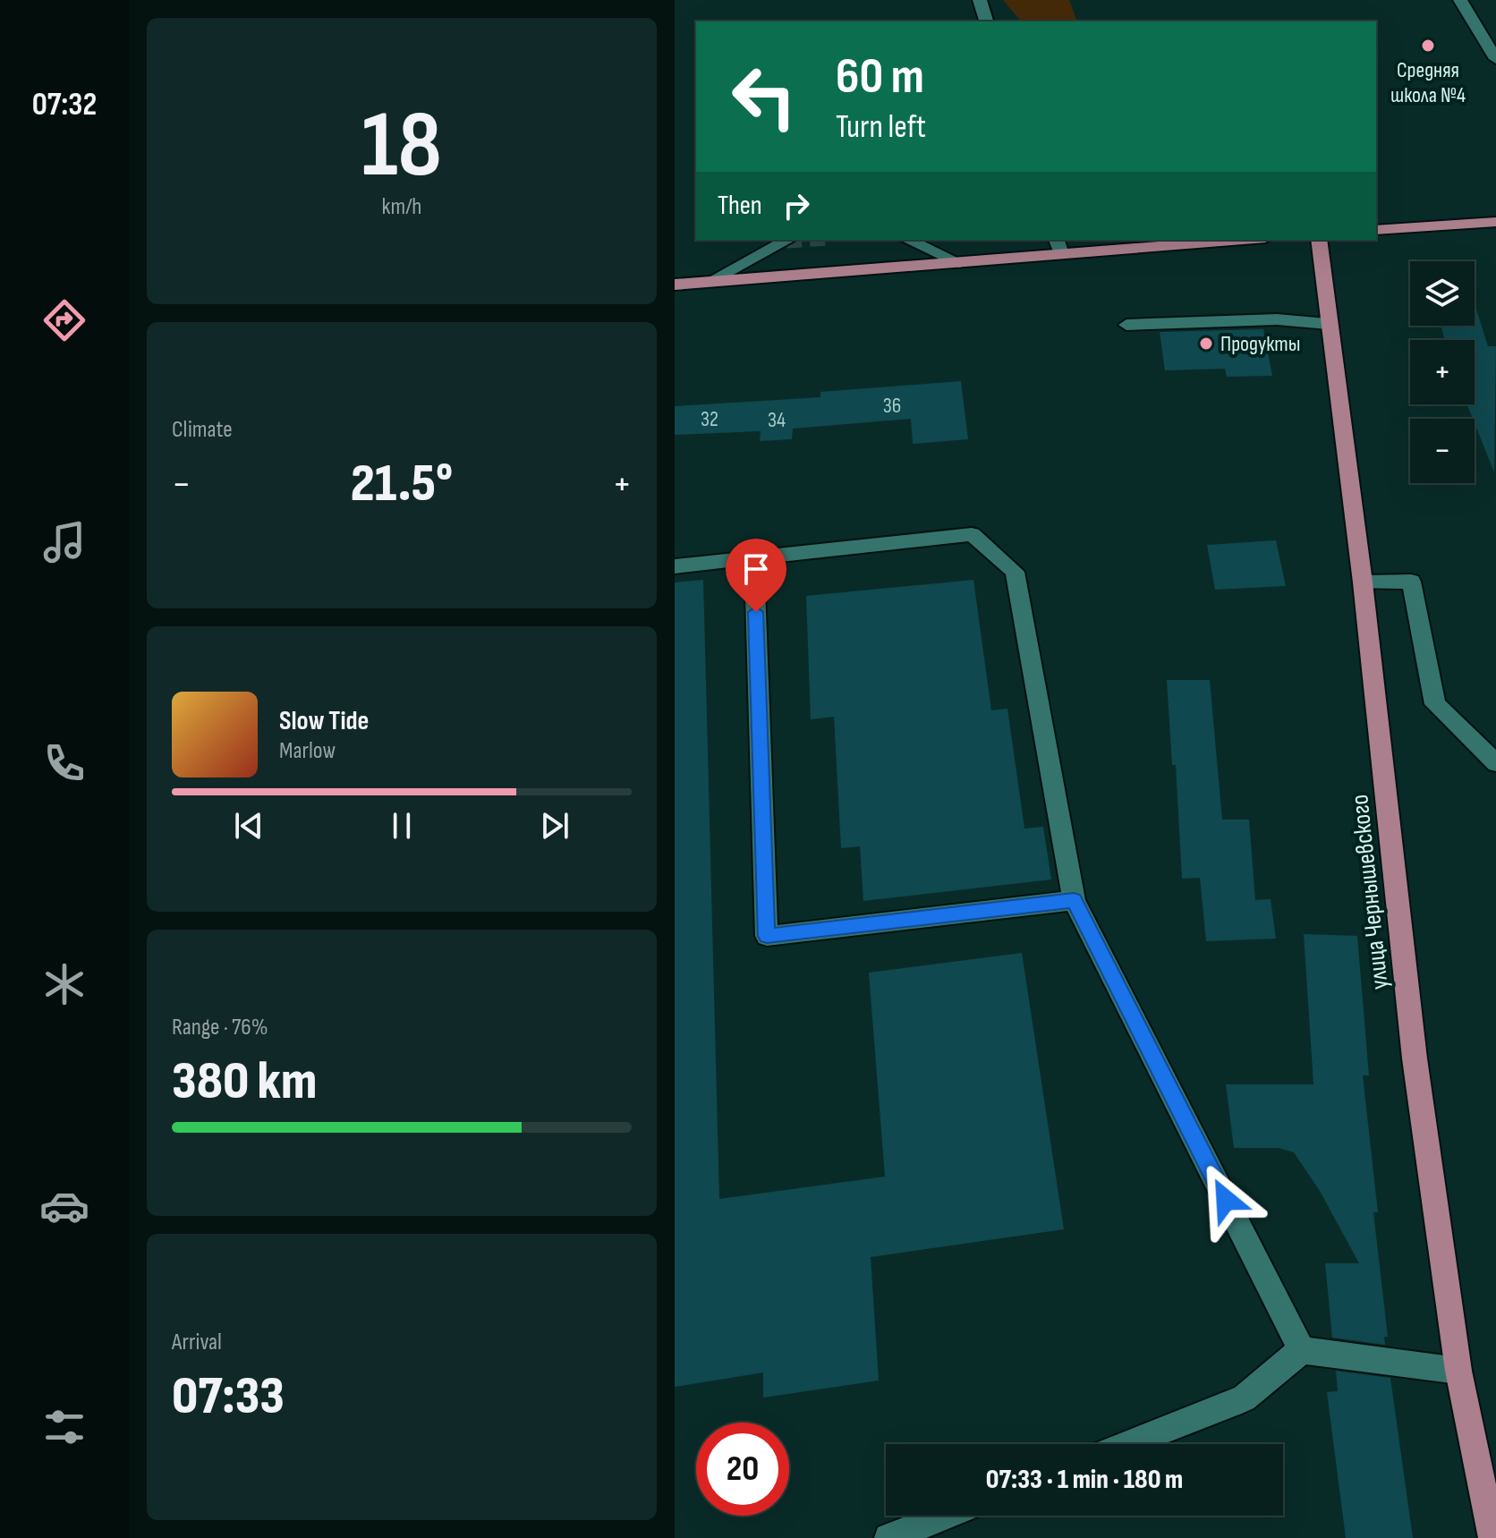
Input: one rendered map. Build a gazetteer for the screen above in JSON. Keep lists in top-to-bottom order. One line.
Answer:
{"streets":{"main road":["улица Чернышевского"]},"places":["Средняя школа №4","Продукты"],"house_numbers":["36","32","34"],"page":{"tabs":"07:32","tile":[["18","km/h"],"Climate",["Range · 76%","380 km"],["Arrival","07:33"]],"turn":["60 m","Turn left"],"then":"Then","map_buttons":["+","−"],"heat":["−","21.5°","+"],"song":["Slow Tide","Marlow"],"limit":"20","trip":"07:33 · 1 min · 180 m"}}
